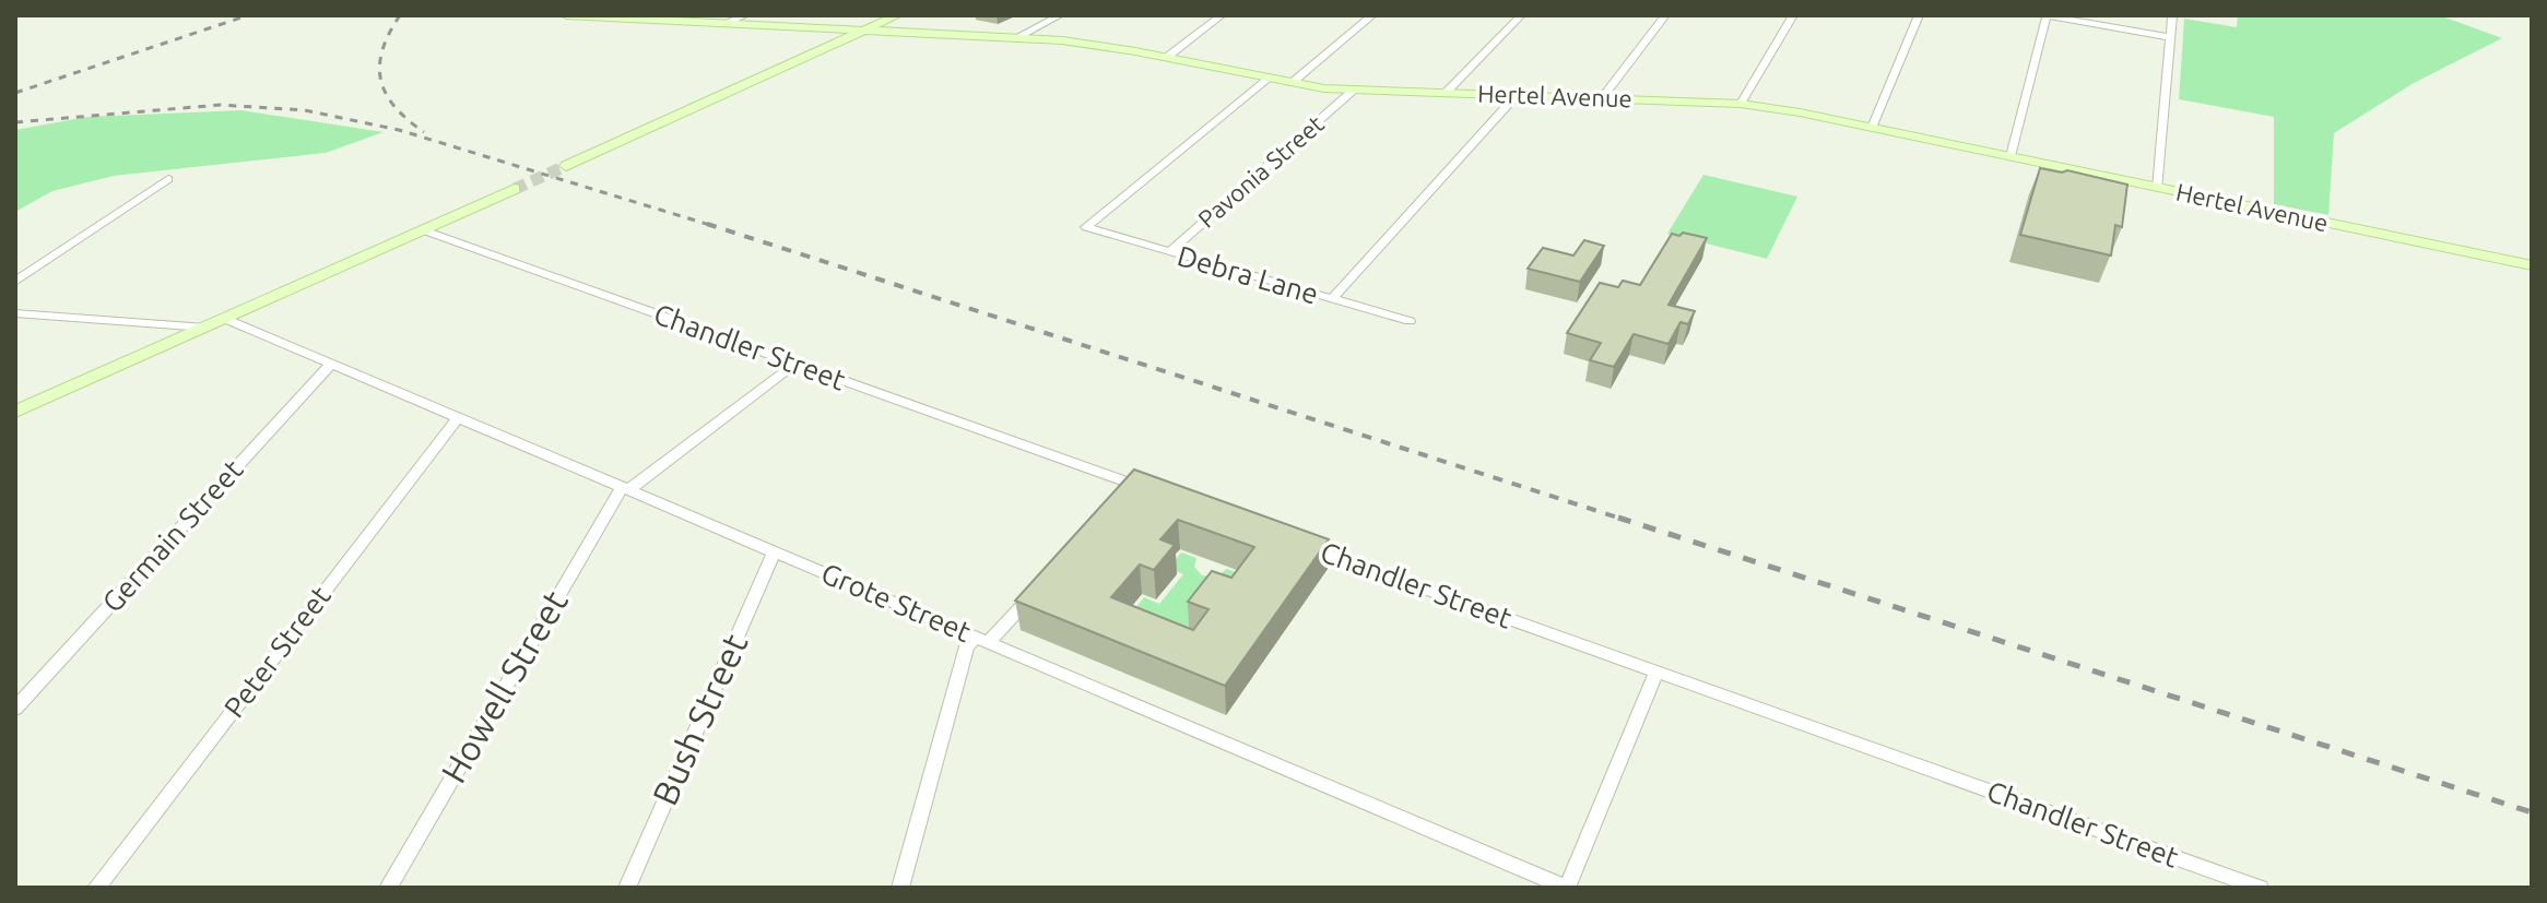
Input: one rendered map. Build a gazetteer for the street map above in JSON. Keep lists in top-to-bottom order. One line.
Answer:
{"streets":{"street":["Hertel Avenue","Pavonia Street","Debra Lane","Chandler Street","Germain Street","Grote Street","Peter Street","Howell Street","Bush Street"]},"crossings":[["Hertel Avenue","Pavonia Street"],["Hertel Avenue","Debra Lane"],["Pavonia Street","Debra Lane"],["Chandler Street","Howell Street"],["Germain Street","Grote Street"],["Grote Street","Peter Street"],["Grote Street","Howell Street"],["Grote Street","Bush Street"]]}
